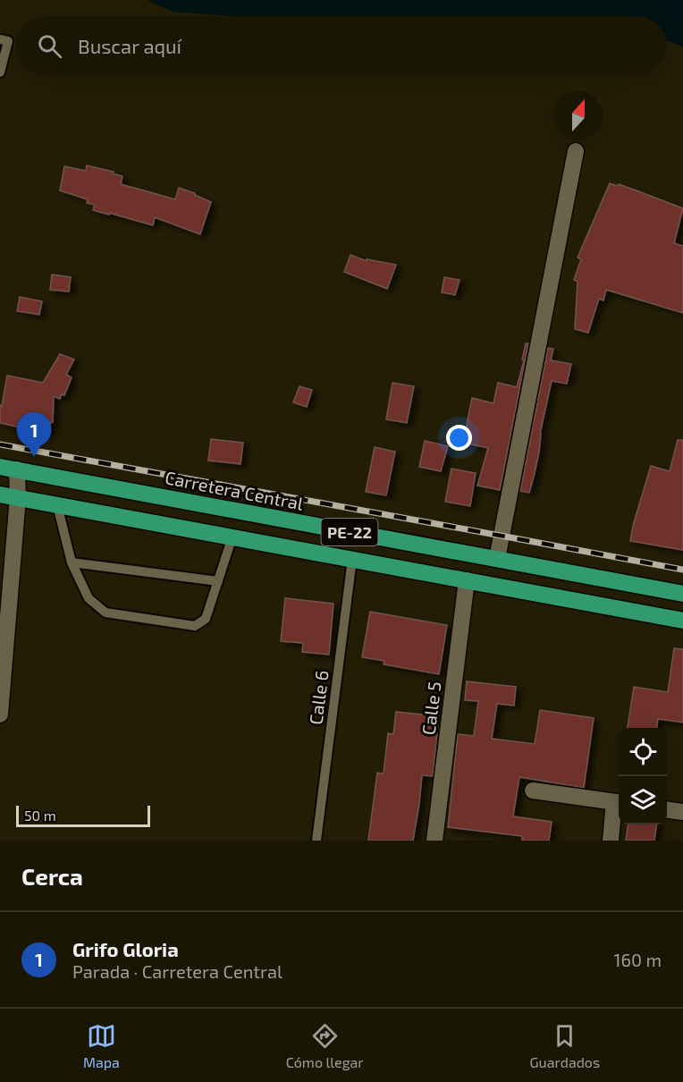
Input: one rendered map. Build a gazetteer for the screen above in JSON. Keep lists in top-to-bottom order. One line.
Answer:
{"streets":{"highway":["Carretera Central","PE-22"],"street":["Calle 5"],"lane":["Calle 6"]},"crossings":[["PE-22","Calle 6"],["PE-22","Calle 5"]],"scale_bar":"50 m","north":"top","page":{"search":"Buscar aquí","pins":"1","scale":"50 m","heading":"Cerca","list":[{"mark":"1","name":"Grifo Gloria","note":"Parada · Carretera Central","value":"160 m"}],"nav":["Mapa","Cómo llegar","Guardados"]}}
